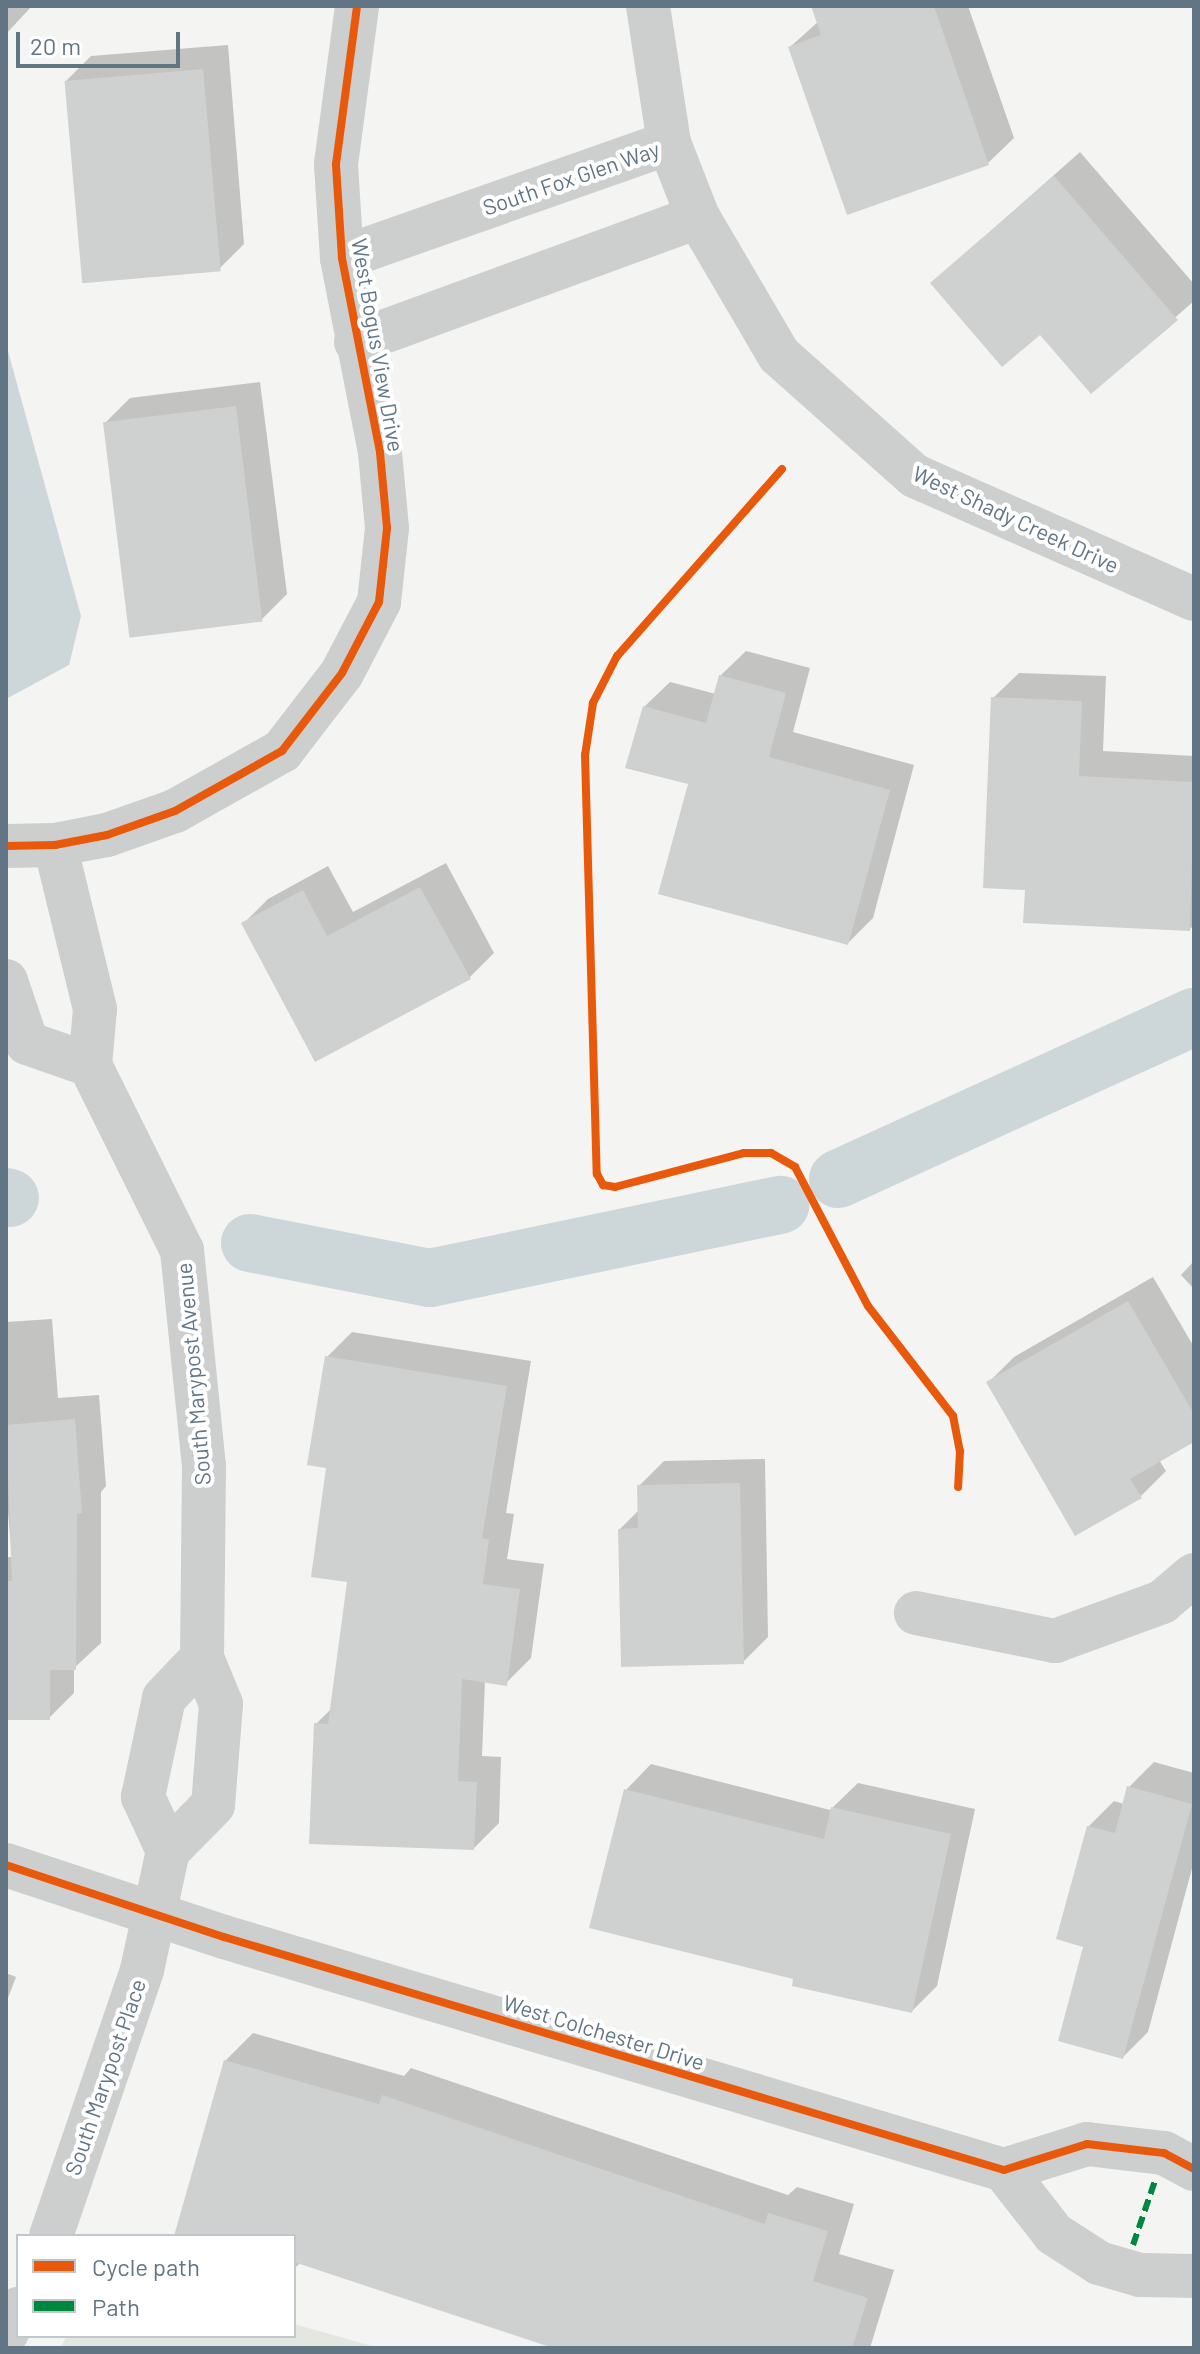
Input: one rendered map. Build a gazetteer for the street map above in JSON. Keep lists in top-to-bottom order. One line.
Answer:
{"streets":{"street":["South Fox Glen Way","West Bogus View Drive","West Shady Creek Drive","South Marypost Avenue","West Colchester Drive","South Marypost Place"]},"crossings":[["South Fox Glen Way","West Bogus View Drive"],["South Fox Glen Way","West Shady Creek Drive"],["West Colchester Drive","South Marypost Place"]],"legend":["Cycle path","Path"],"scale_bar":"20 m"}
